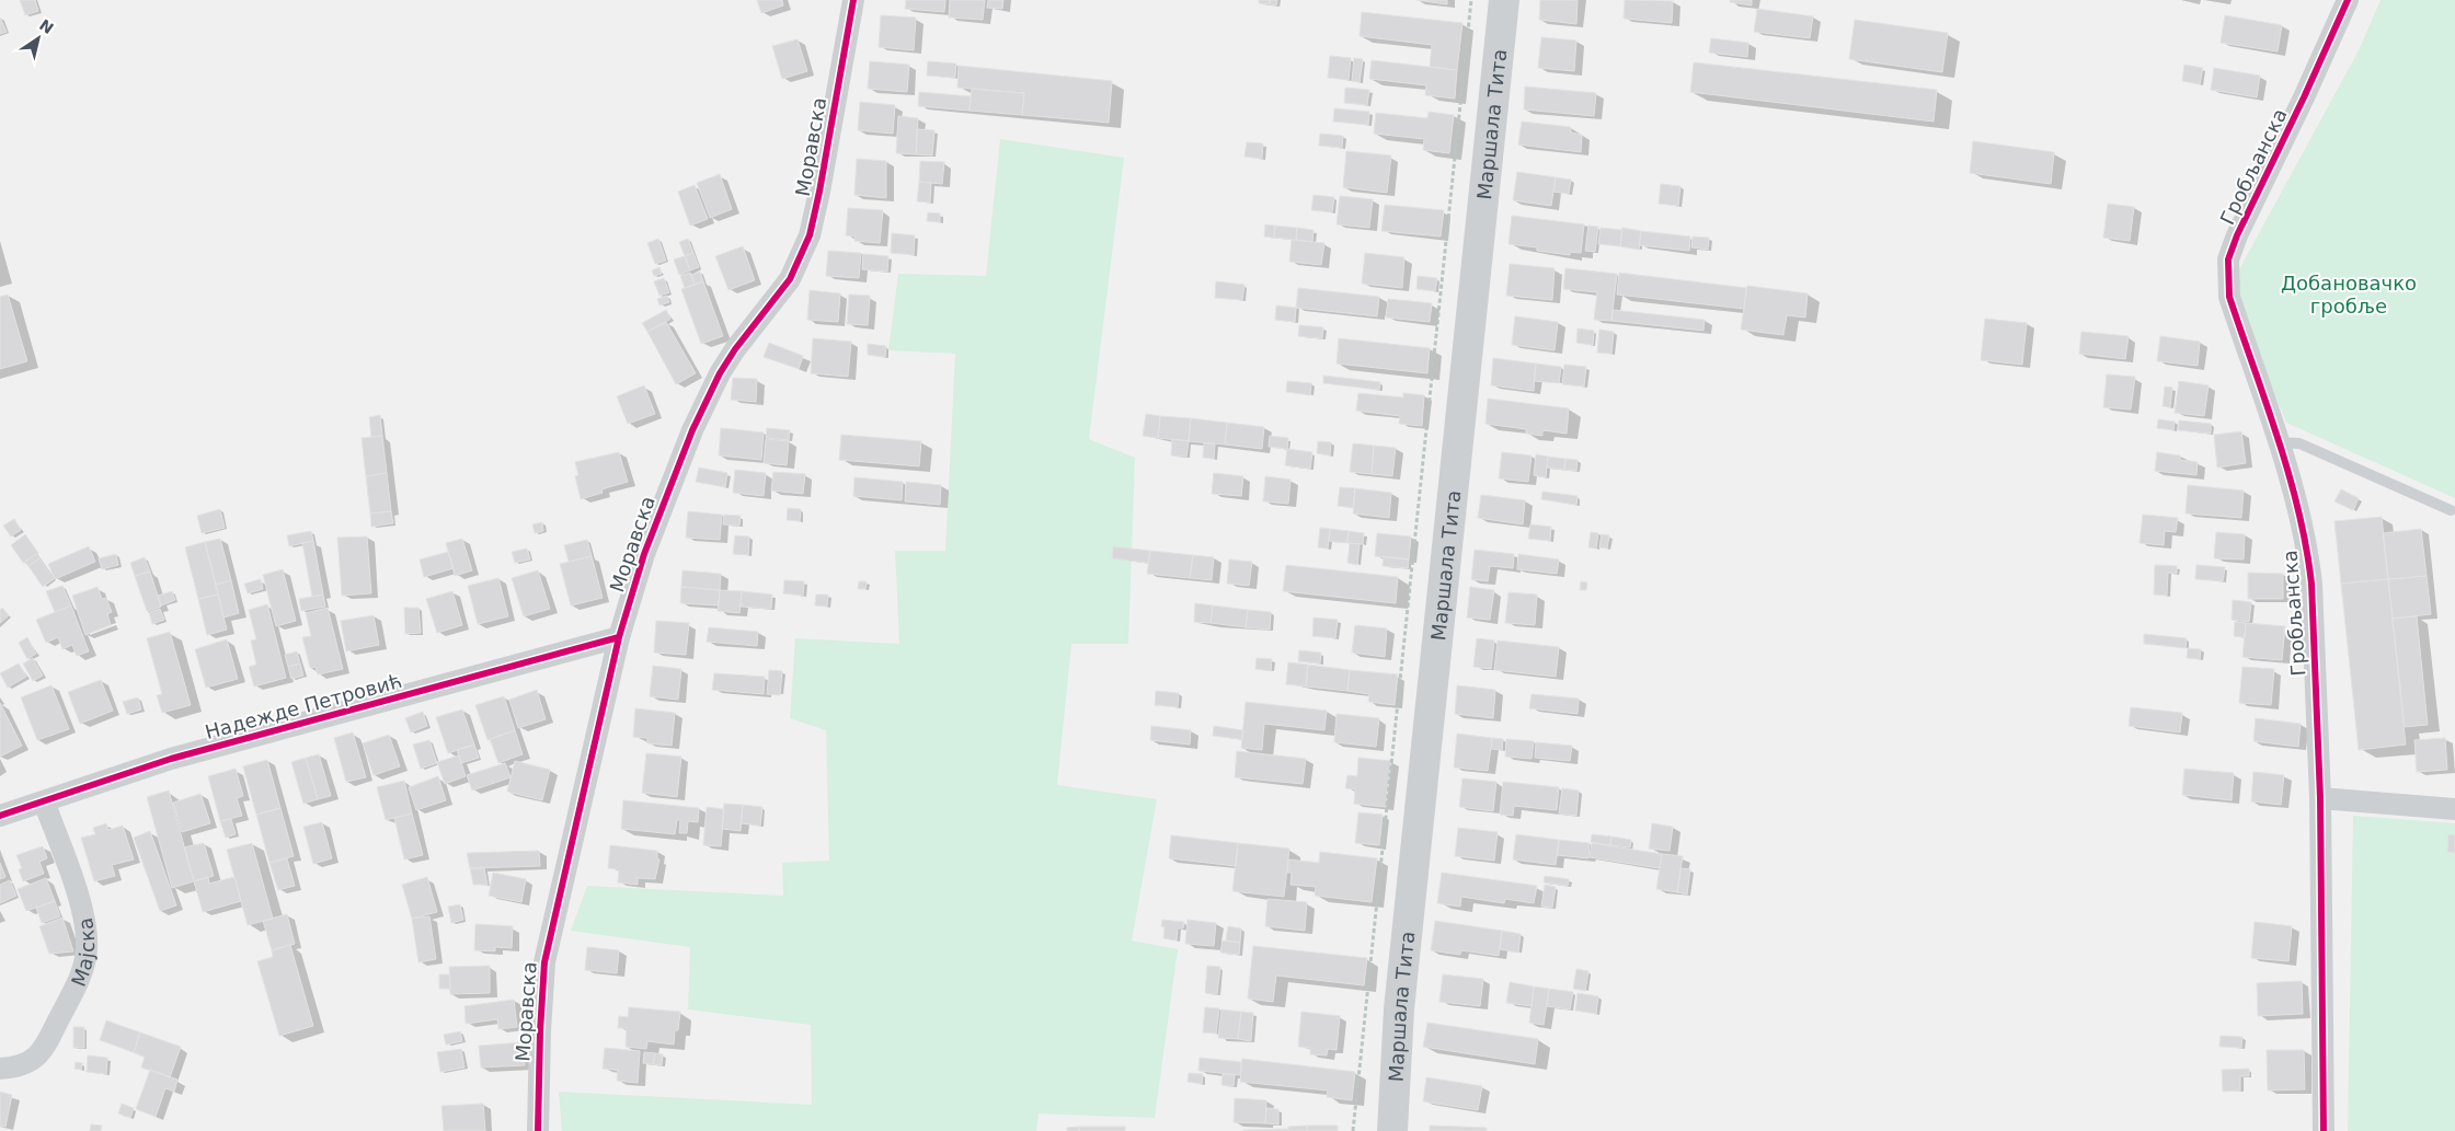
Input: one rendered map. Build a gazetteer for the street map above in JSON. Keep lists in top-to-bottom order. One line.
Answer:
{"streets":{"main road":["Маршала Тита"],"street":["Моравска","Гробљанска","Надежде Петровић","Мајска"]},"crossings":[["Моравска","Надежде Петровић"],["Надежде Петровић","Мајска"]],"parks":["Добановачко гробље"],"north":"top right"}
